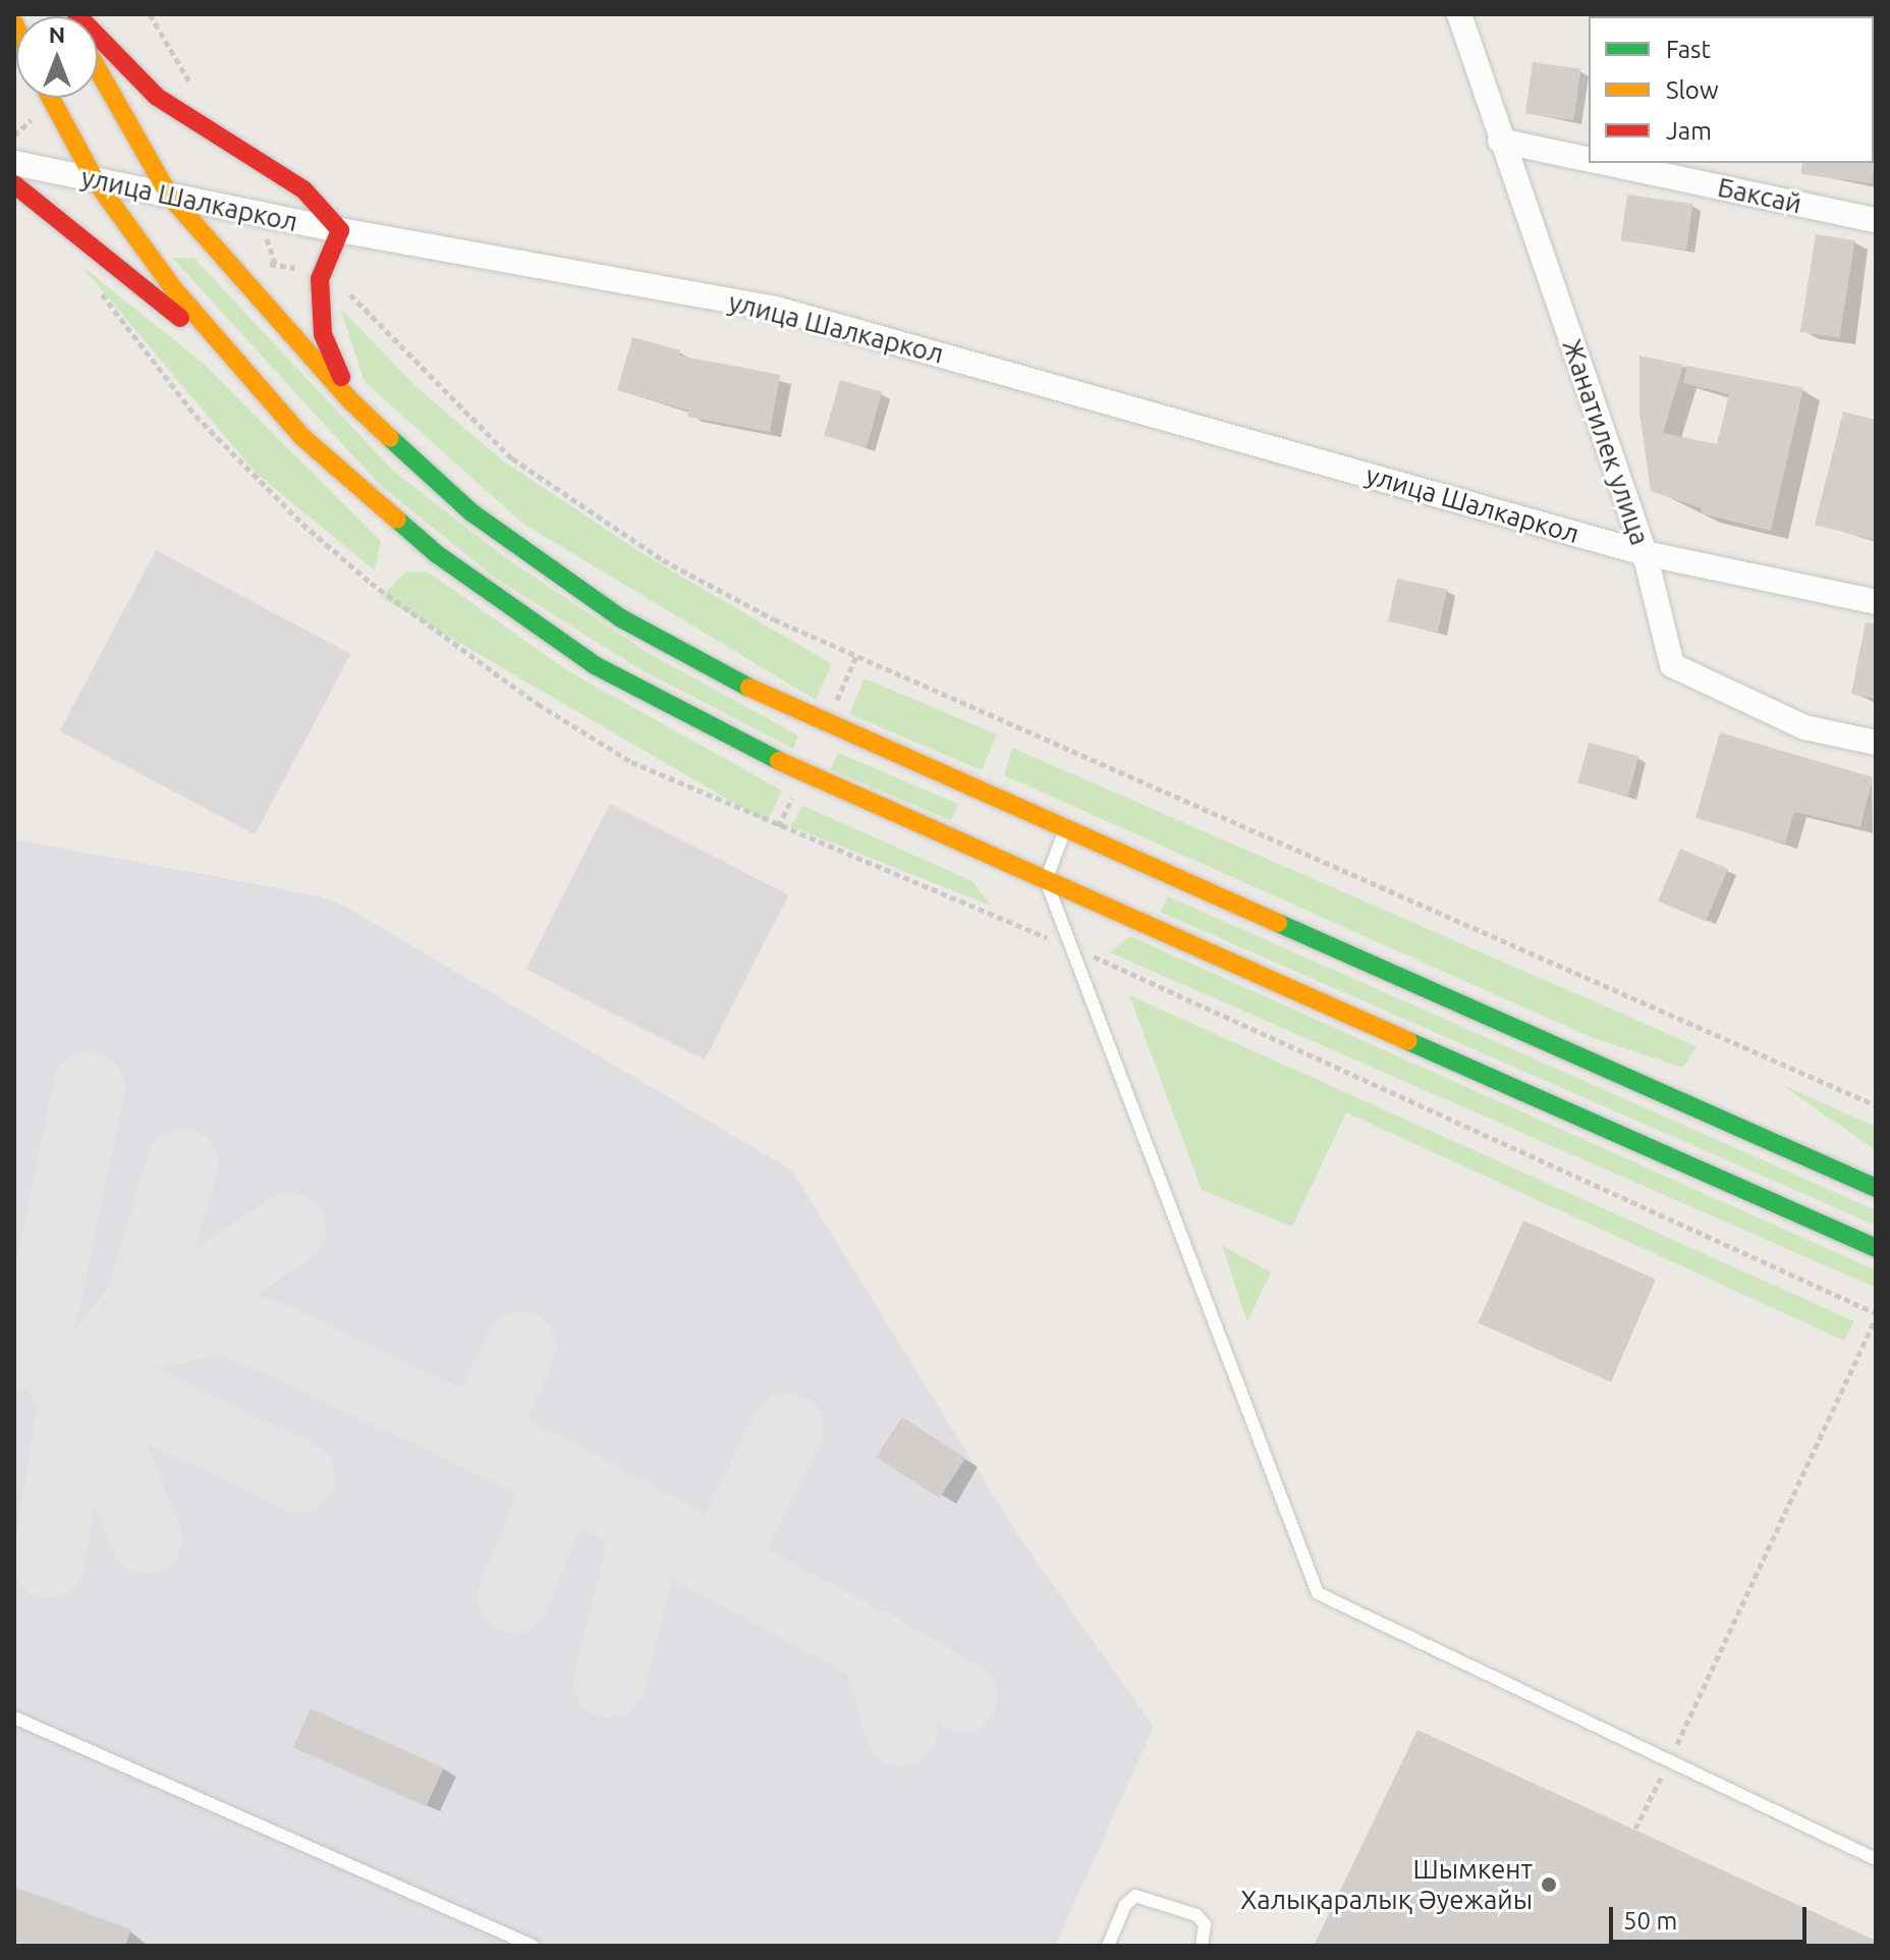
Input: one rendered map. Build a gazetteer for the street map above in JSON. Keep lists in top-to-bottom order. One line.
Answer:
{"streets":{"street":["Баксай","улица Шалкаркол","Жанатилек улица"]},"crossings":[["Баксай","Жанатилек улица"],["улица Шалкаркол","Жанатилек улица"]],"places":["Шымкент Халықаралық Әуежайы"],"legend":["Fast","Slow","Jam"],"scale_bar":"50 m","north":"top"}
